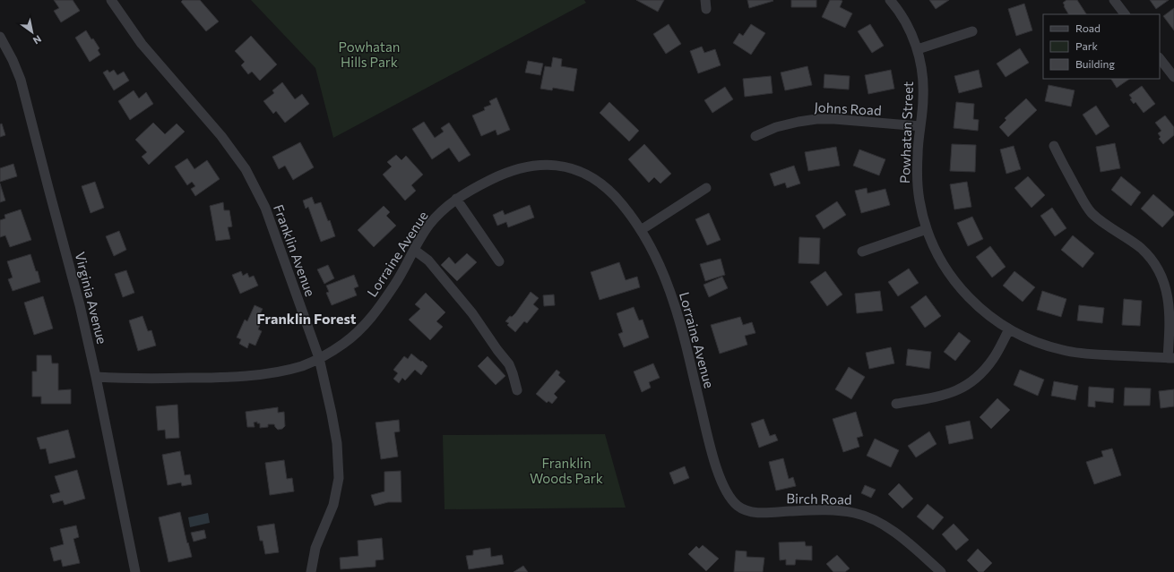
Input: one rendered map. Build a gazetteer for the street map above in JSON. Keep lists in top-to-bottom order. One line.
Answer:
{"streets":{"street":["Johns Road","Powhatan Street","Franklin Avenue","Lorraine Avenue","Virginia Avenue","Birch Road"]},"crossings":[["Johns Road","Powhatan Street"],["Franklin Avenue","Lorraine Avenue"],["Lorraine Avenue","Virginia Avenue"],["Lorraine Avenue","Birch Road"]],"districts":["Franklin Forest"],"parks":["Powhatan Hills Park","Franklin Woods Park"],"legend":["Road","Park","Building"],"north":"bottom right"}
